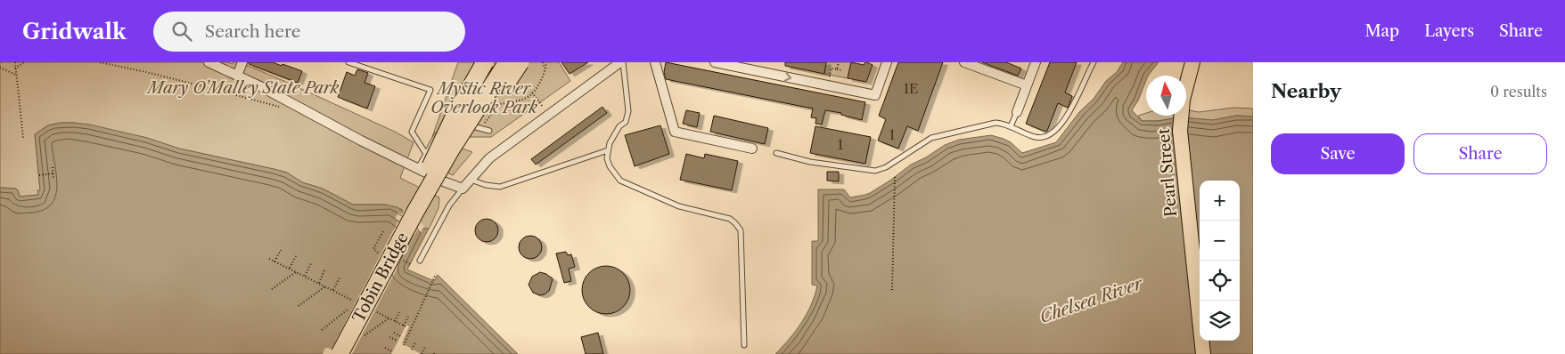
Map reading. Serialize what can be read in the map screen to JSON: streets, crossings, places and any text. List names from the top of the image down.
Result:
{
  "streets": {
    "highway": ["Tobin Bridge"],
    "main road": ["Pearl Street"]
  },
  "water": ["Chelsea River"],
  "parks": ["Mary O'Malley State Park", "Mystic River Overlook Park"],
  "house_numbers": ["1E", "1", "1"],
  "north": "top",
  "page": {
    "header": "Gridwalk",
    "search": "Search here",
    "nav": ["Map", "Layers", "Share"],
    "heading": ["Nearby", "0 results"],
    "buttons": ["Save", "Share"],
    "map_buttons": ["+", "−"]
  }
}
